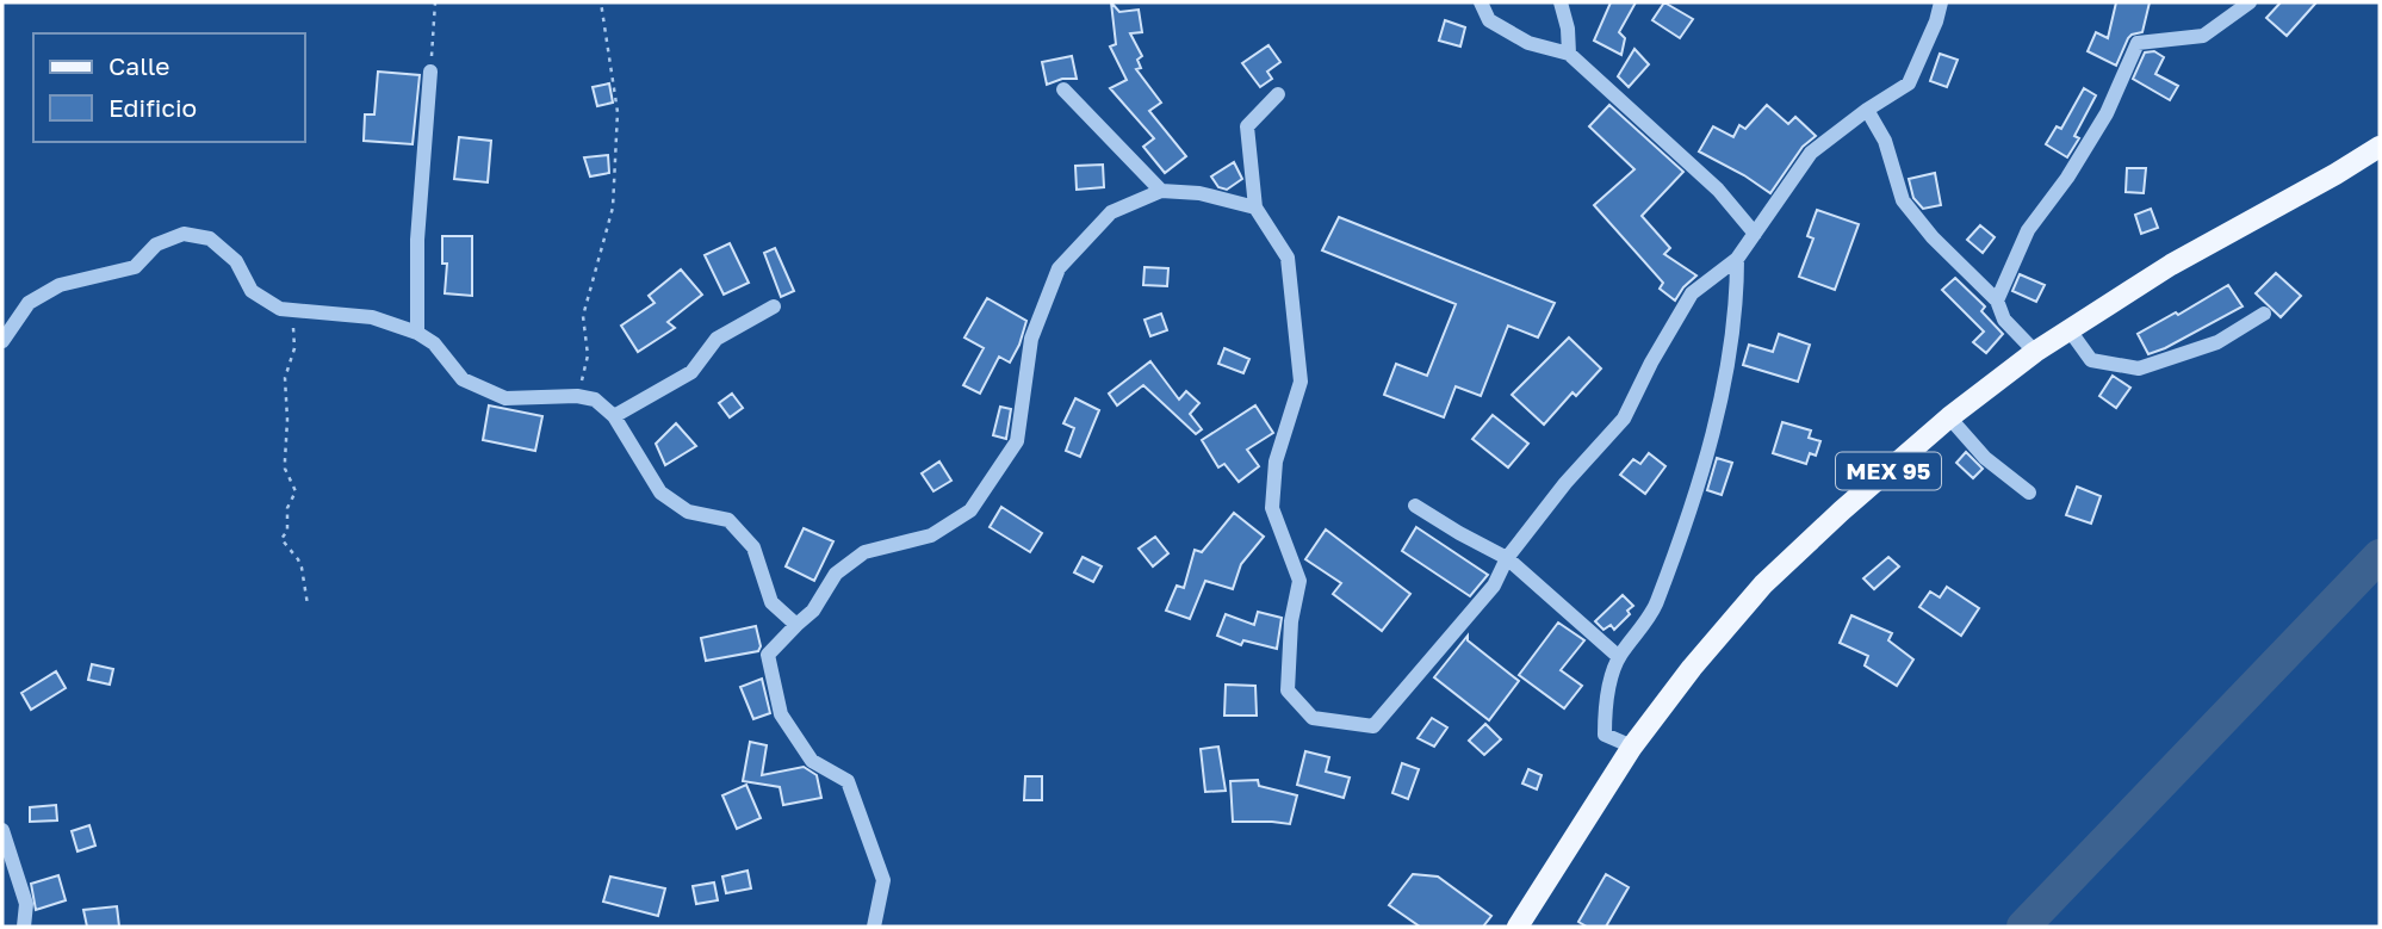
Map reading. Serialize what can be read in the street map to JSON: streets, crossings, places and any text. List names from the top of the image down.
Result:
{
  "streets": {
    "main road": ["MEX 95"]
  },
  "legend": ["Calle", "Edificio"]
}
